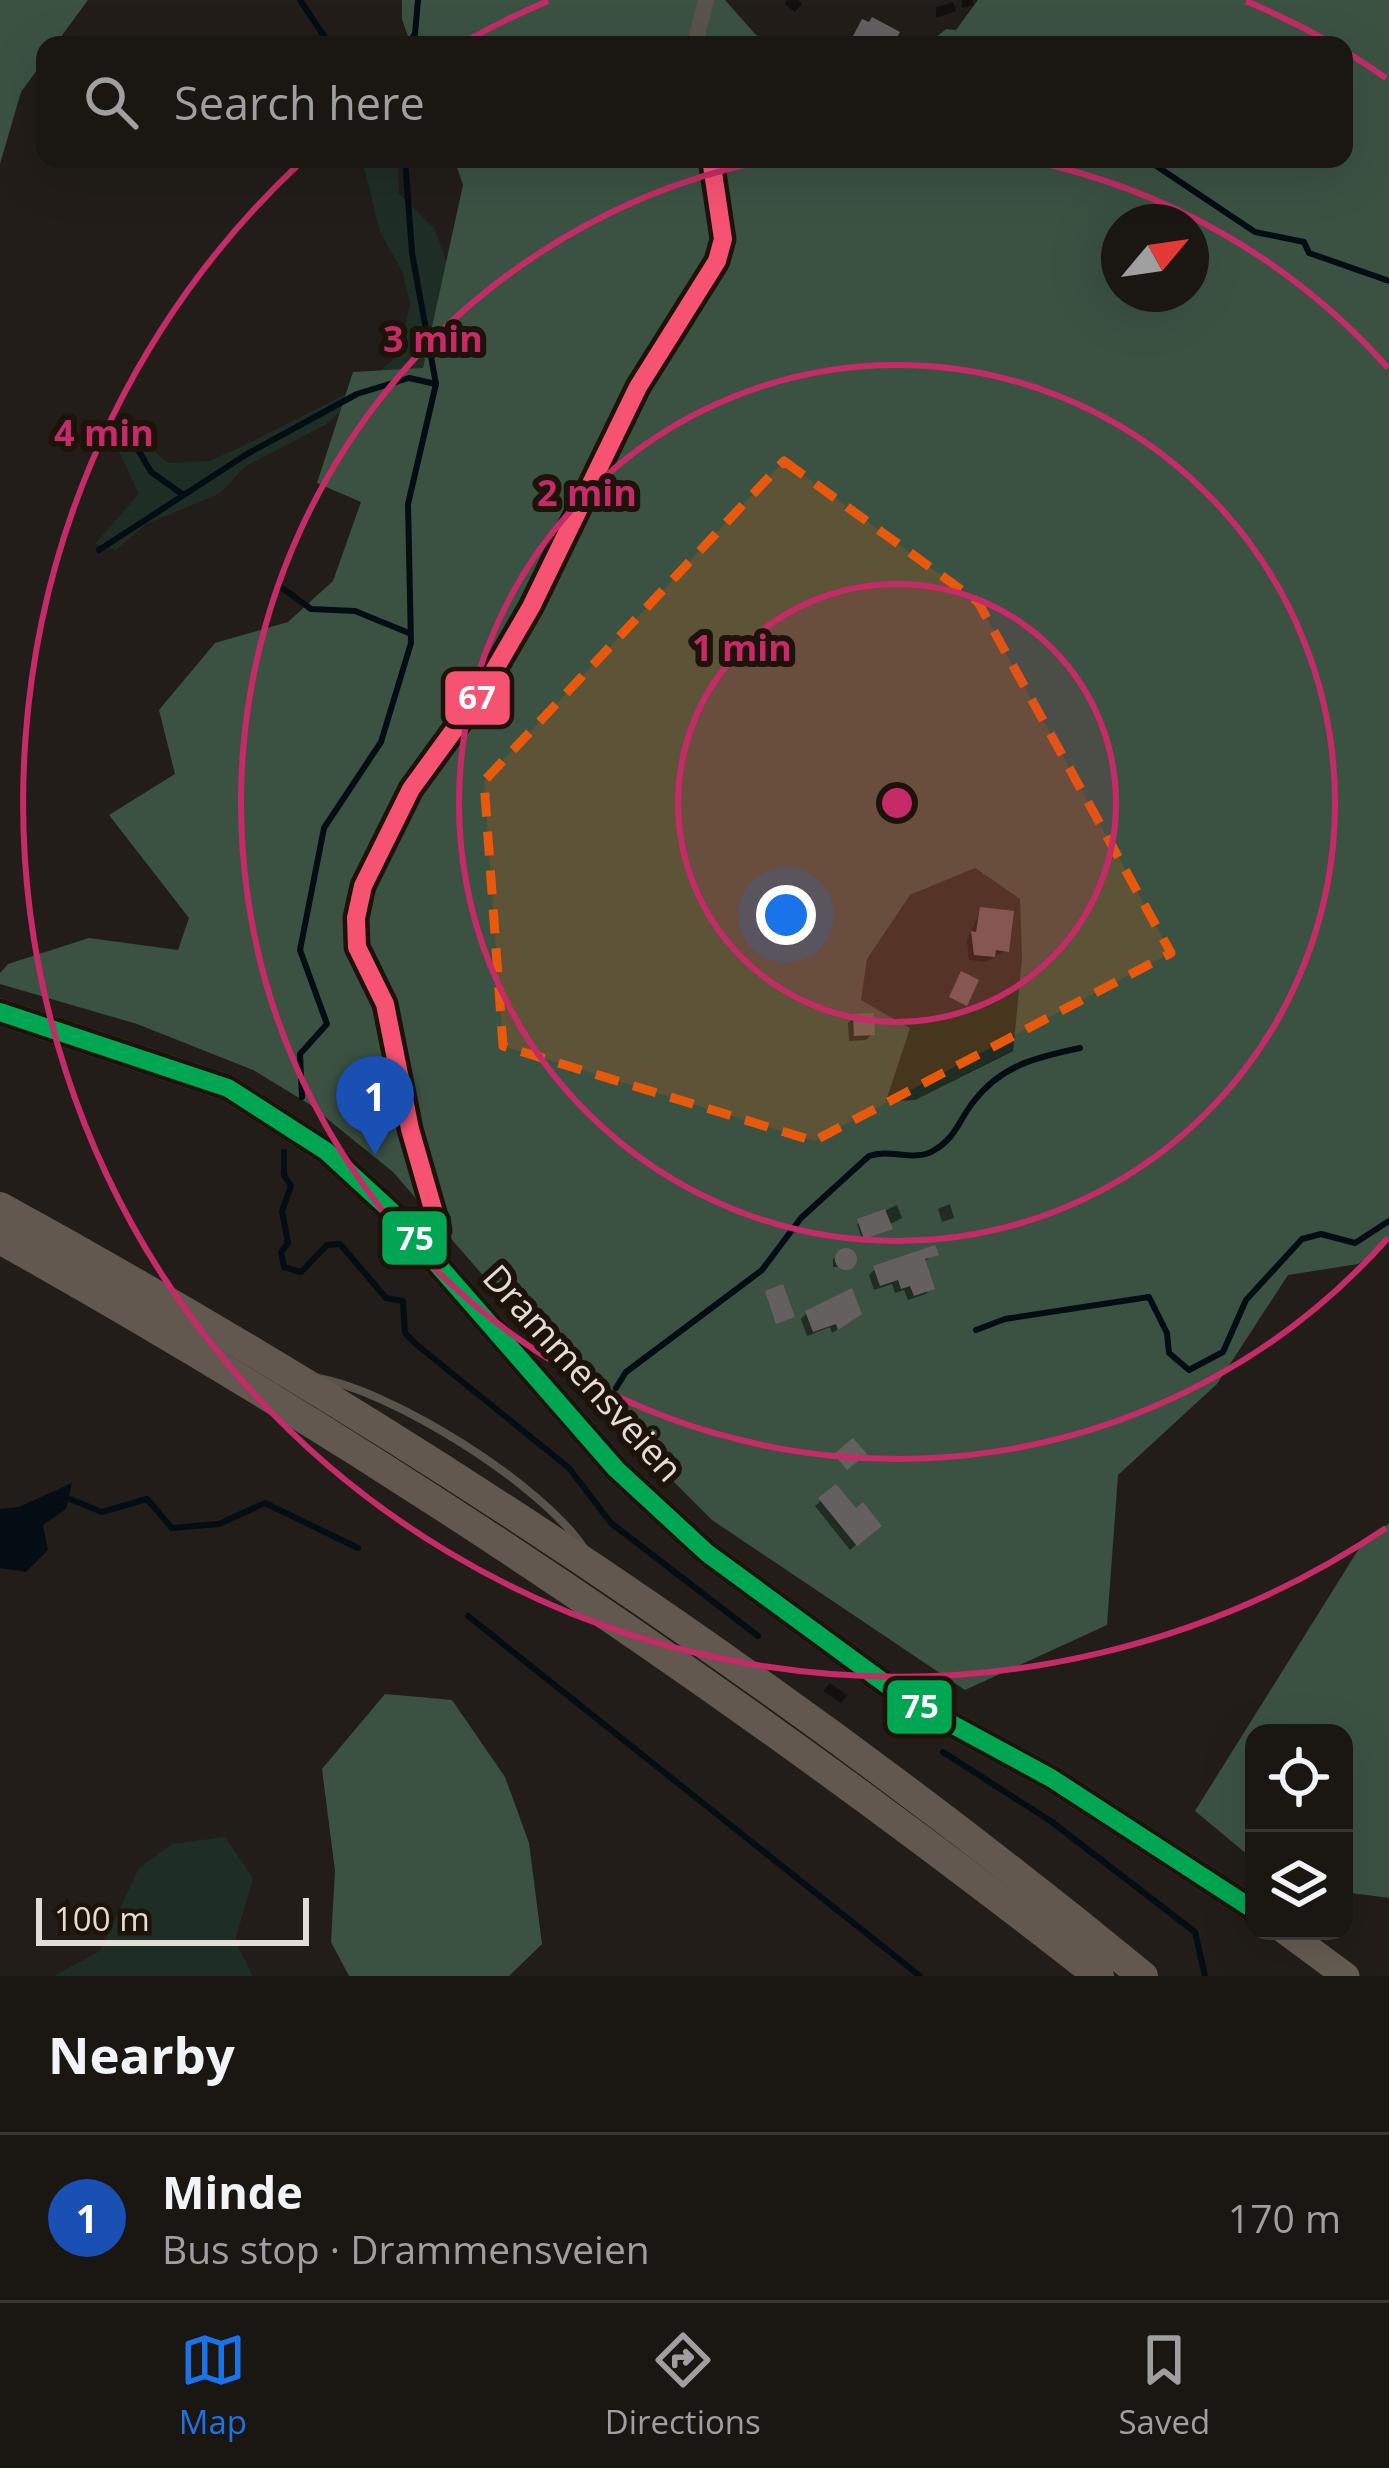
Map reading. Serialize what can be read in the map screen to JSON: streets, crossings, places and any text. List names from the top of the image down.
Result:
{
  "streets": {
    "main road": ["Drammensveien"]
  },
  "lines": ["transit line 67", "transit line 75"],
  "scale_bar": "100 m",
  "north": "top right",
  "page": {
    "search": "Search here",
    "pins": "1",
    "scale": "100 m",
    "heading": "Nearby",
    "list": [
      {
        "mark": "1",
        "name": "Minde",
        "note": "Bus stop · Drammensveien",
        "value": "170 m"
      }
    ],
    "nav": ["Map", "Directions", "Saved"]
  },
  "rings": [
    "3 min",
    "4 min",
    "2 min",
    "1 min"
  ]
}
